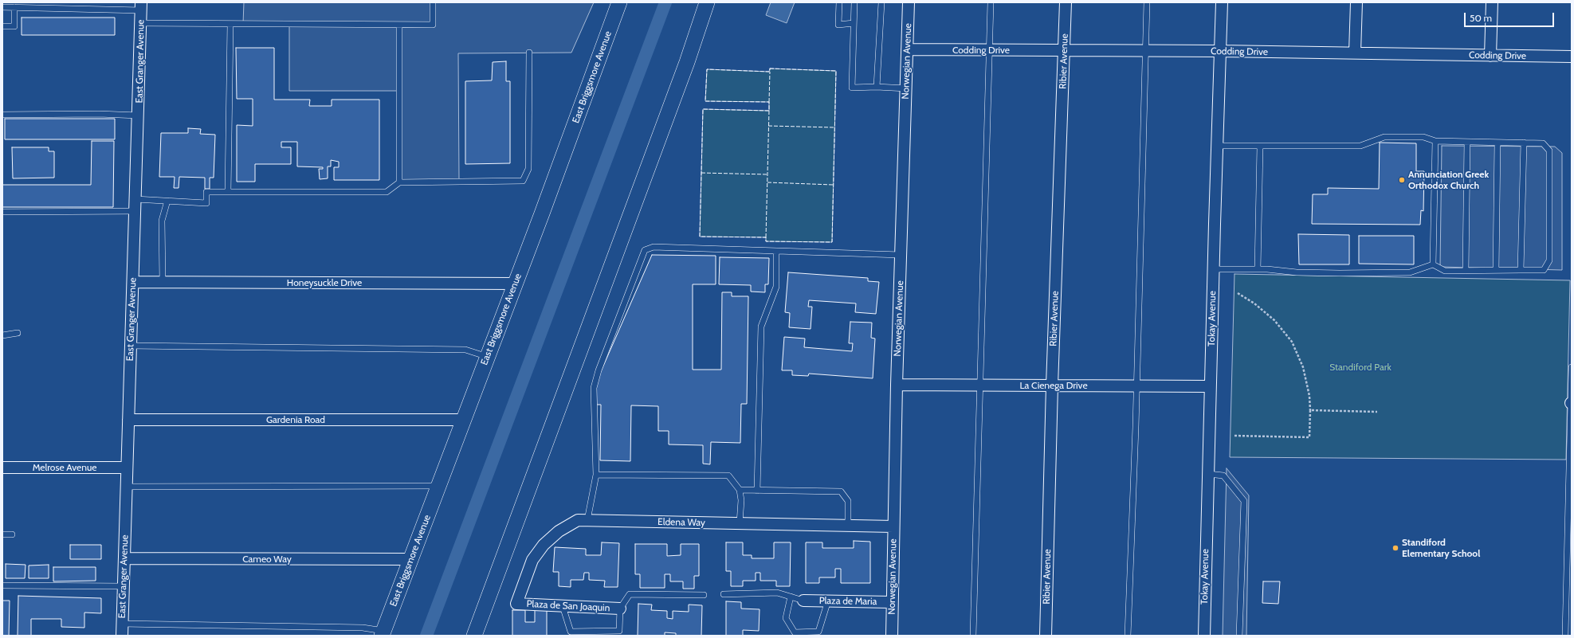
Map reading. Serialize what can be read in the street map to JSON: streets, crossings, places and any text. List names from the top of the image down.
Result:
{
  "streets": {
    "main road": ["East Briggsmore Avenue"],
    "street": [
      "Codding Drive",
      "East Granger Avenue",
      "Norwegian Avenue",
      "Ribier Avenue",
      "Honeysuckle Drive",
      "Tokay Avenue",
      "La Cienega Drive",
      "Gardenia Road",
      "Melrose Avenue",
      "Eldena Way",
      "Cameo Way",
      "Plaza de Maria",
      "Plaza de San Joaquin"
    ]
  },
  "crossings": [
    ["Codding Drive", "Norwegian Avenue"],
    ["Codding Drive", "Ribier Avenue"],
    ["Codding Drive", "Tokay Avenue"],
    ["East Granger Avenue", "Honeysuckle Drive"],
    ["East Granger Avenue", "Gardenia Road"],
    ["East Granger Avenue", "Melrose Avenue"],
    ["East Granger Avenue", "Cameo Way"],
    ["Norwegian Avenue", "La Cienega Drive"],
    ["Norwegian Avenue", "Eldena Way"],
    ["Norwegian Avenue", "Plaza de Maria"],
    ["Ribier Avenue", "La Cienega Drive"],
    ["East Briggsmore Avenue", "Honeysuckle Drive"],
    ["East Briggsmore Avenue", "Gardenia Road"],
    ["East Briggsmore Avenue", "Cameo Way"],
    ["Tokay Avenue", "La Cienega Drive"],
    ["Eldena Way", "Plaza de San Joaquin"]
  ],
  "parks": ["Standiford Park"],
  "places": ["Annunciation Greek Orthodox Church", "Standiford Elementary School"],
  "scale_bar": "50 m"
}
